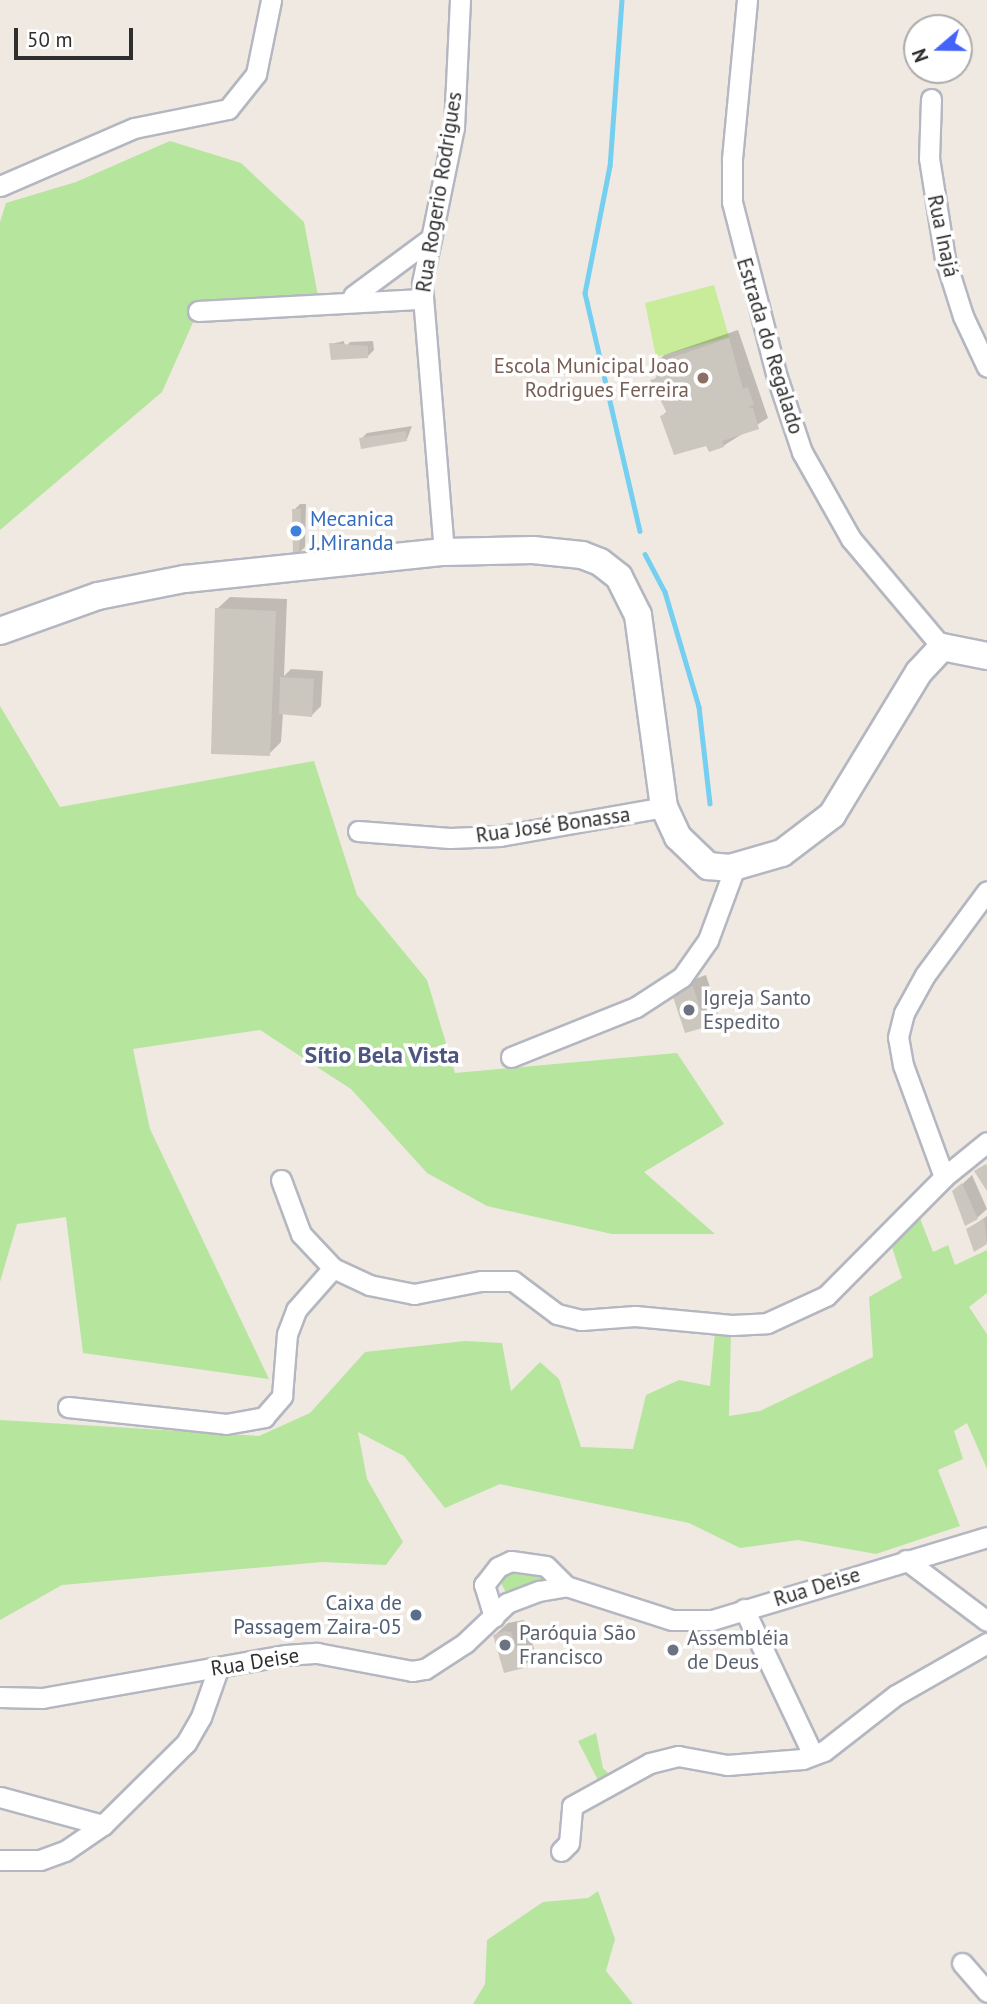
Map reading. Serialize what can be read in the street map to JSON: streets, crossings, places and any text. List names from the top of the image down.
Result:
{
  "streets": {
    "street": [
      "Rua Rogerio Rodrigues",
      "Rua Inajá",
      "Estrada do Regalado",
      "Rua José Bonassa",
      "Rua Deise"
    ]
  },
  "districts": ["Sítio Bela Vista"],
  "places": [
    "Escola Municipal Joao Rodrigues Ferreira",
    "Mecanica J.Miranda",
    "Igreja Santo Espedito",
    "Caixa de Passagem Zaira-05",
    "Paróquia São Francisco",
    "Assembléia de Deus"
  ],
  "scale_bar": "50 m",
  "north": "left"
}
